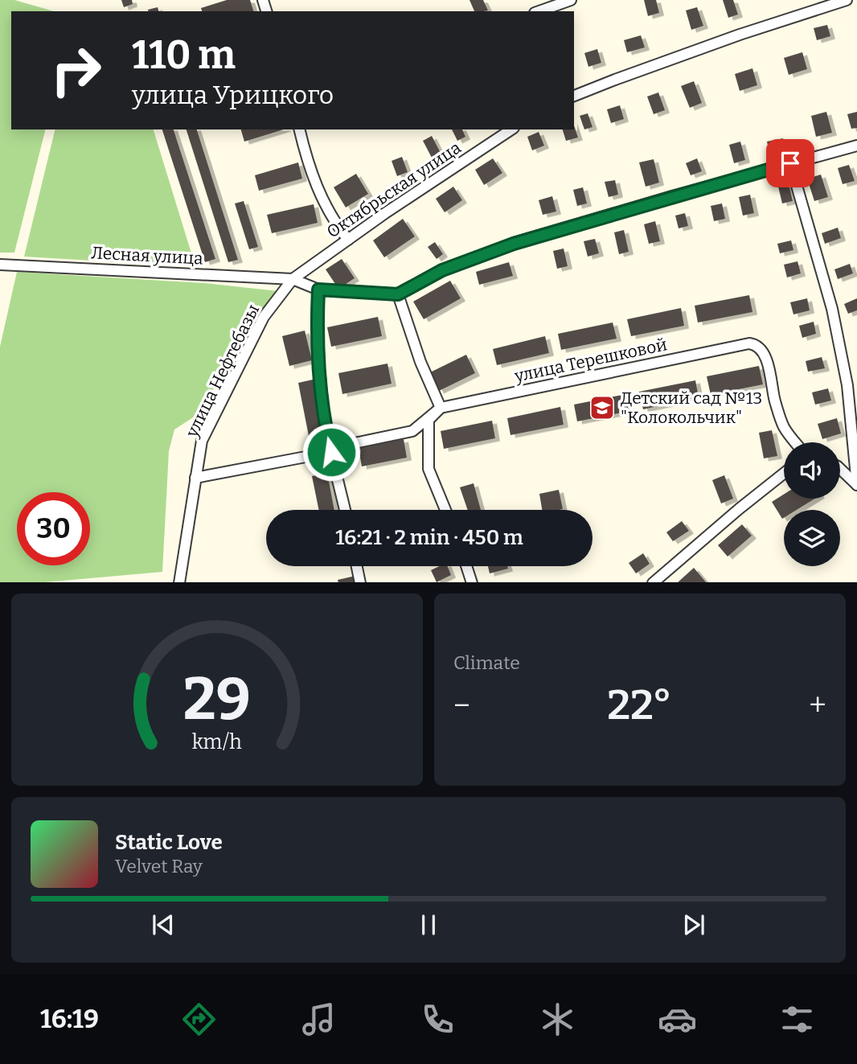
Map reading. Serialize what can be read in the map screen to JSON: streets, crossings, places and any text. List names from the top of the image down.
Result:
{
  "streets": {
    "street": [
      "Октябрьская улица",
      "Лесная улица",
      "улица Терешковой",
      "улица Нефтебазы"
    ]
  },
  "crossings": [
    ["Октябрьская улица", "Лесная улица"],
    ["Октябрьская улица", "улица Нефтебазы"],
    ["Лесная улица", "улица Нефтебазы"]
  ],
  "places": {
    "school or university": ["Детский сад №13 \"Колокольчик\""]
  },
  "page": {
    "turn": ["110 m", "улица Урицкого"],
    "limit": "30",
    "trip": "16:21 · 2 min · 450 m",
    "tile": "Climate",
    "heat": ["−", "22°", "+"],
    "song": ["Static Love", "Velvet Ray"],
    "tabs": "16:19",
    "gauge": ["29", "km/h"]
  }
}
